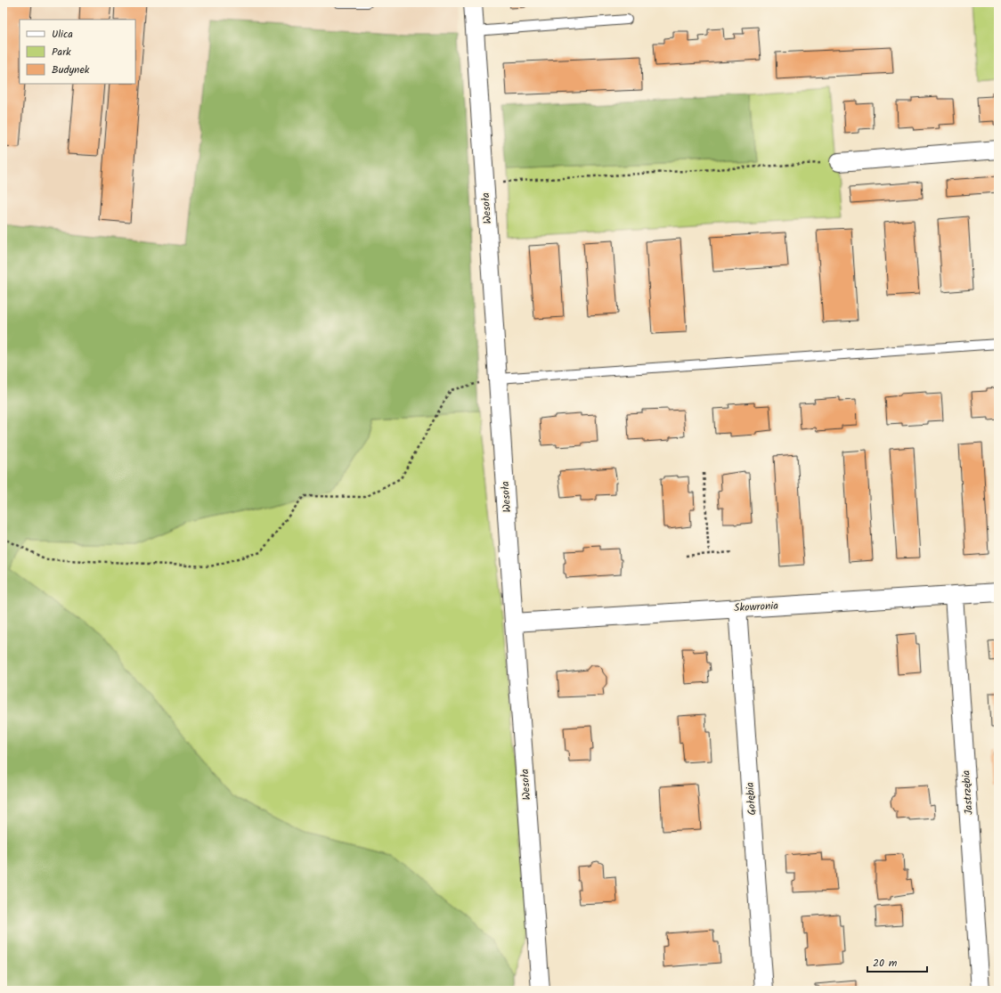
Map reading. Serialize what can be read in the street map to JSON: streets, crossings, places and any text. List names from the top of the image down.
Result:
{
  "streets": {
    "street": [
      "Wesoła",
      "Skowronia",
      "Jastrzębia",
      "Gołębia"
    ]
  },
  "crossings": [
    ["Wesoła", "Skowronia"],
    ["Skowronia", "Jastrzębia"],
    ["Skowronia", "Gołębia"]
  ],
  "legend": ["Ulica", "Park", "Budynek"],
  "scale_bar": "20 m"
}
